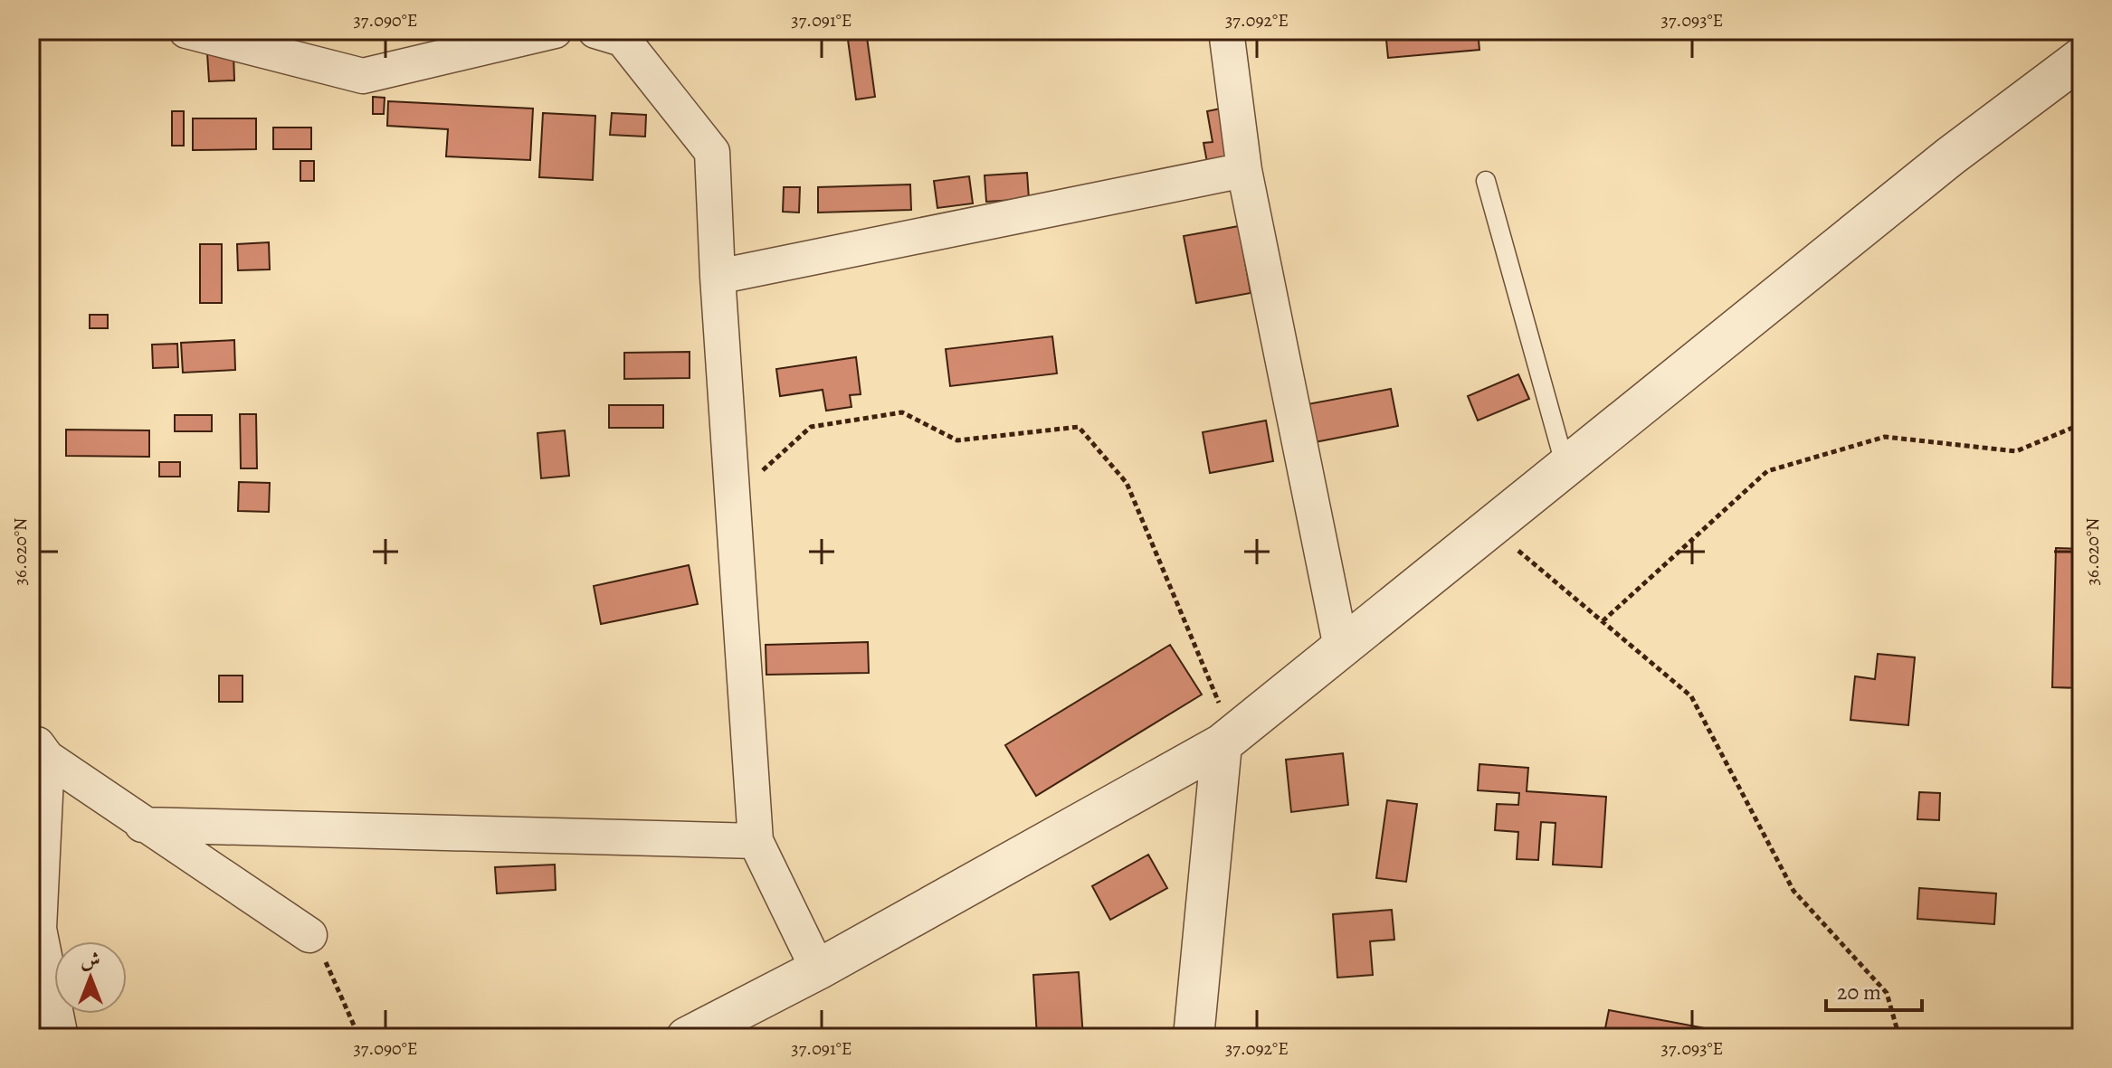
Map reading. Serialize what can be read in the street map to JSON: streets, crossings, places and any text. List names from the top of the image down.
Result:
{
  "scale_bar": "20 m",
  "north": "top",
  "coordinates": [
    "37.090°E",
    "37.091°E",
    "37.092°E",
    "37.093°E",
    "36.020°N"
  ]
}
